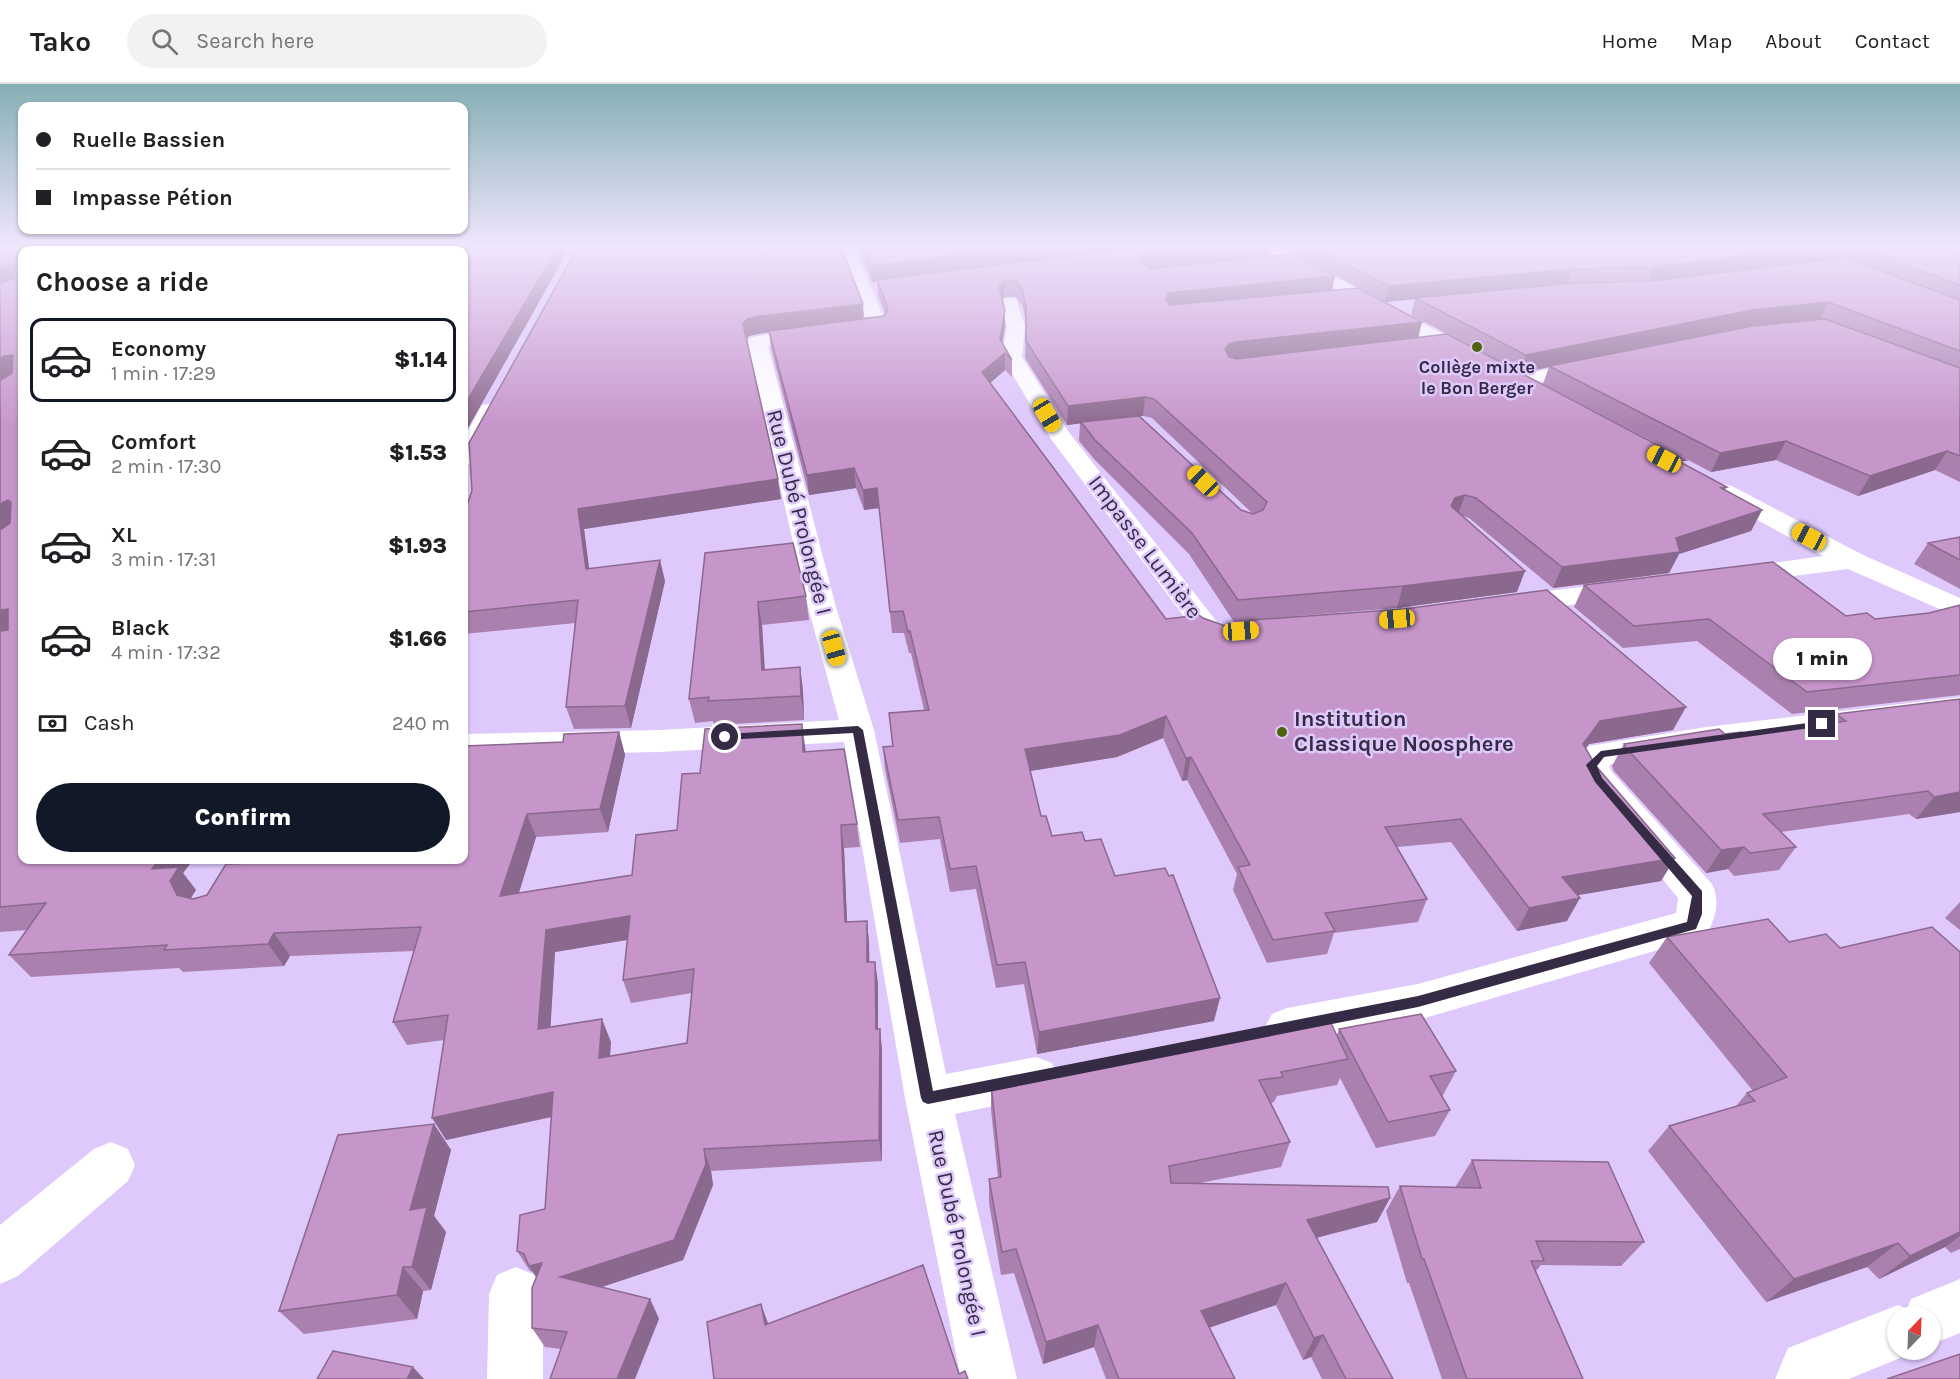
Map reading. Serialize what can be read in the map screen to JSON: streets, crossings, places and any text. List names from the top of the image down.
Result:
{
  "streets": {
    "street": ["Rue Dubé Prolongée I", "Impasse Lumière"]
  },
  "places": ["Collège mixte le Bon Berger", "Institution Classique Noosphere"],
  "north": "top right",
  "page": {
    "header": "Tako",
    "search": "Search here",
    "nav": [
      "Home",
      "Map",
      "About",
      "Contact"
    ],
    "banner": ["Ruelle Bassien", "Impasse Pétion"],
    "heading": "Choose a ride",
    "list": [
      {
        "name": "Economy",
        "note": "1 min · 17:29",
        "value": "$1.14"
      },
      {
        "name": "Comfort",
        "note": "2 min · 17:30",
        "value": "$1.53"
      },
      {
        "name": "XL",
        "note": "3 min · 17:31",
        "value": "$1.93"
      },
      {
        "name": "Black",
        "note": "4 min · 17:32",
        "value": "$1.66"
      }
    ],
    "bubble": "1 min",
    "pay": ["Cash", "240 m"],
    "buttons": "Confirm"
  }
}
